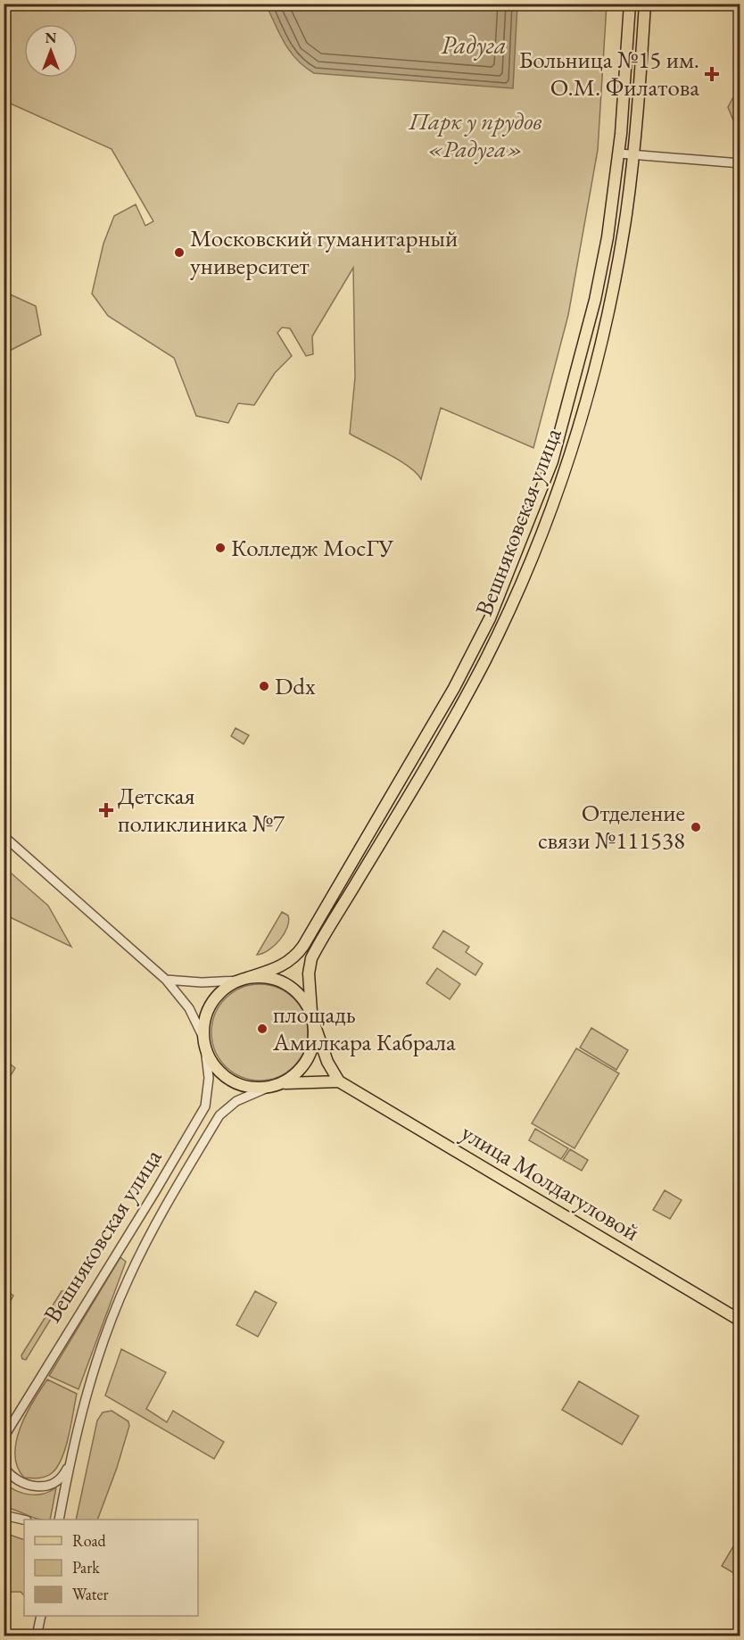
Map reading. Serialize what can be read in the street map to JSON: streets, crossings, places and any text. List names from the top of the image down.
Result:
{
  "streets": {
    "main road": ["Вешняковская улица", "улица Молдагуловой"]
  },
  "water": ["Радуга"],
  "parks": ["Парк у прудов «Радуга»"],
  "places": {
    "health": ["Больница №15 им. О.М. Филатова", "Детская поликлиника №7"],
    "other": [
      "Московский гуманитарный университет",
      "Колледж МосГУ",
      "Ddx",
      "Отделение связи №111538",
      "площадь Амилкара Кабрала"
    ]
  },
  "legend": ["Road", "Park", "Water"],
  "north": "top"
}
